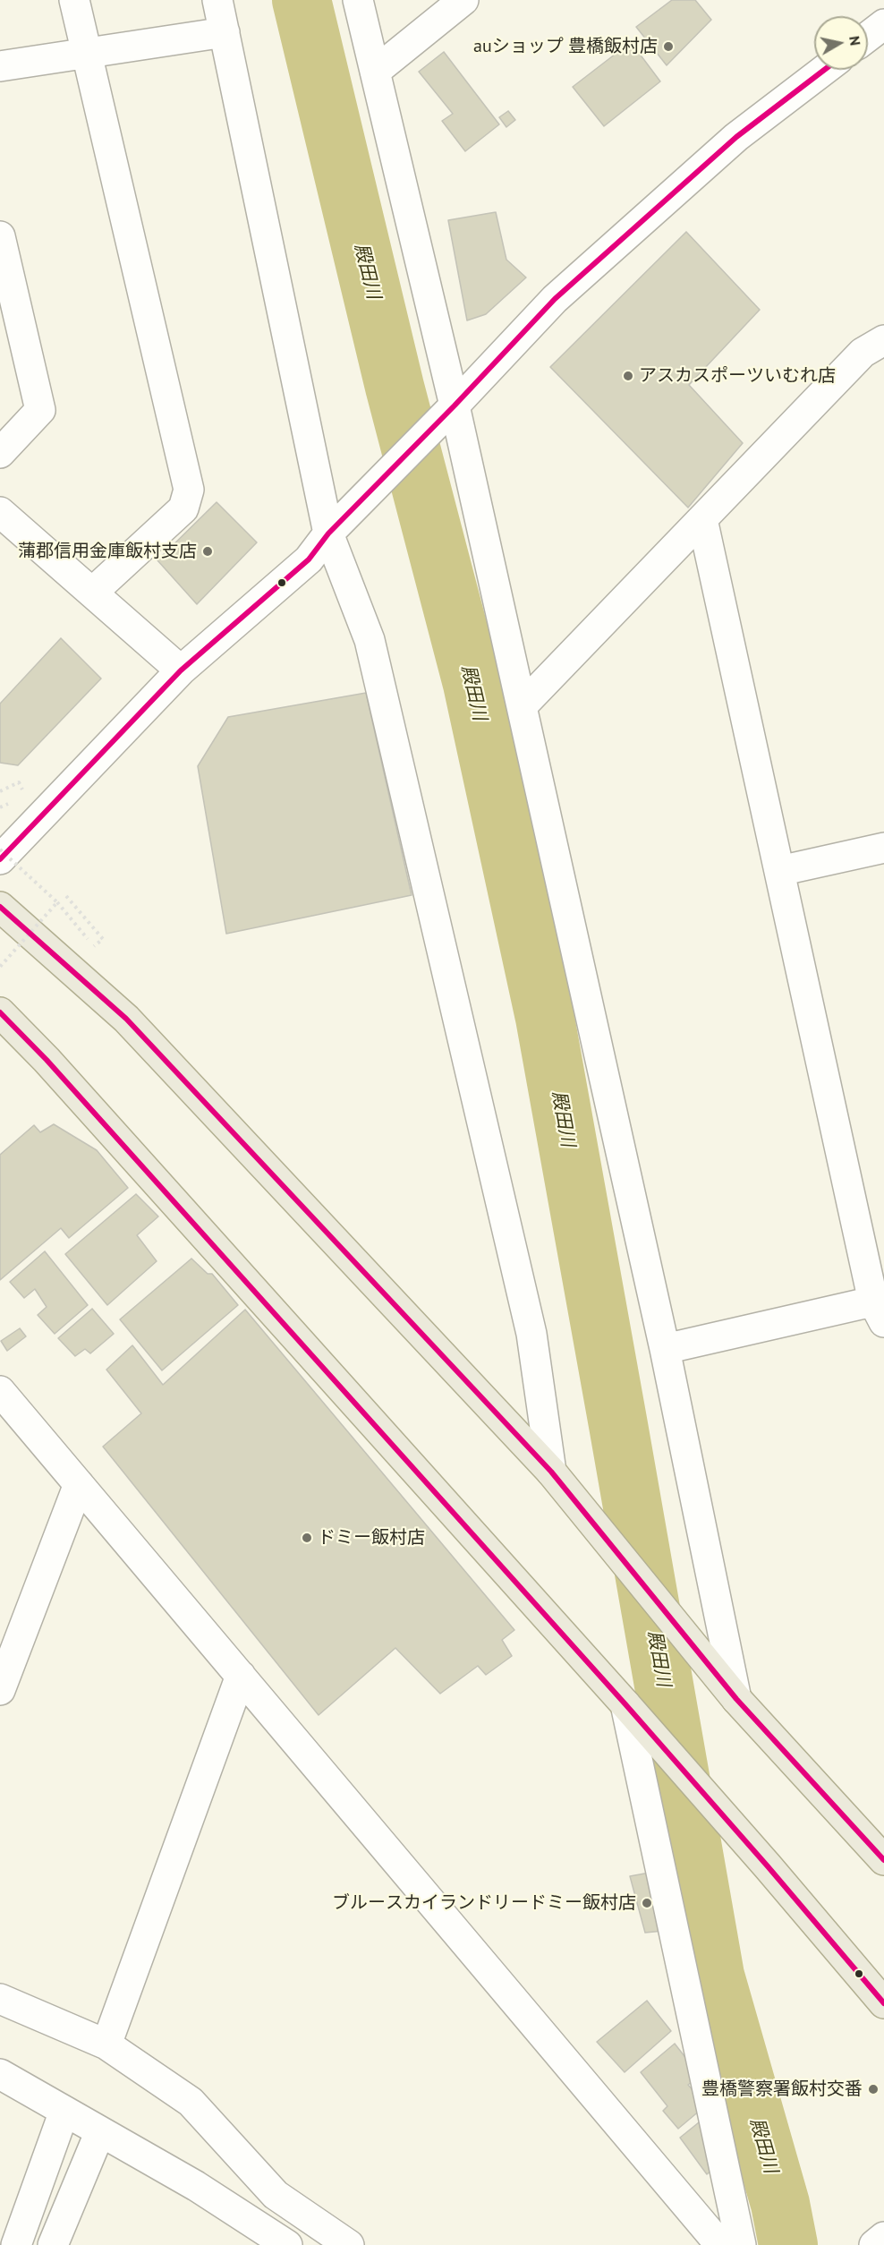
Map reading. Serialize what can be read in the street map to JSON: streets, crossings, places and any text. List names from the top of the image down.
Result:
{
  "water": ["殿田川"],
  "places": [
    "auショップ 豊橋飯村店",
    "アスカスポーツいむれ店",
    "蒲郡信用金庫飯村支店",
    "ドミー飯村店",
    "ブルースカイランドリードミー飯村店",
    "豊橋警察署飯村交番"
  ],
  "north": "right"
}
